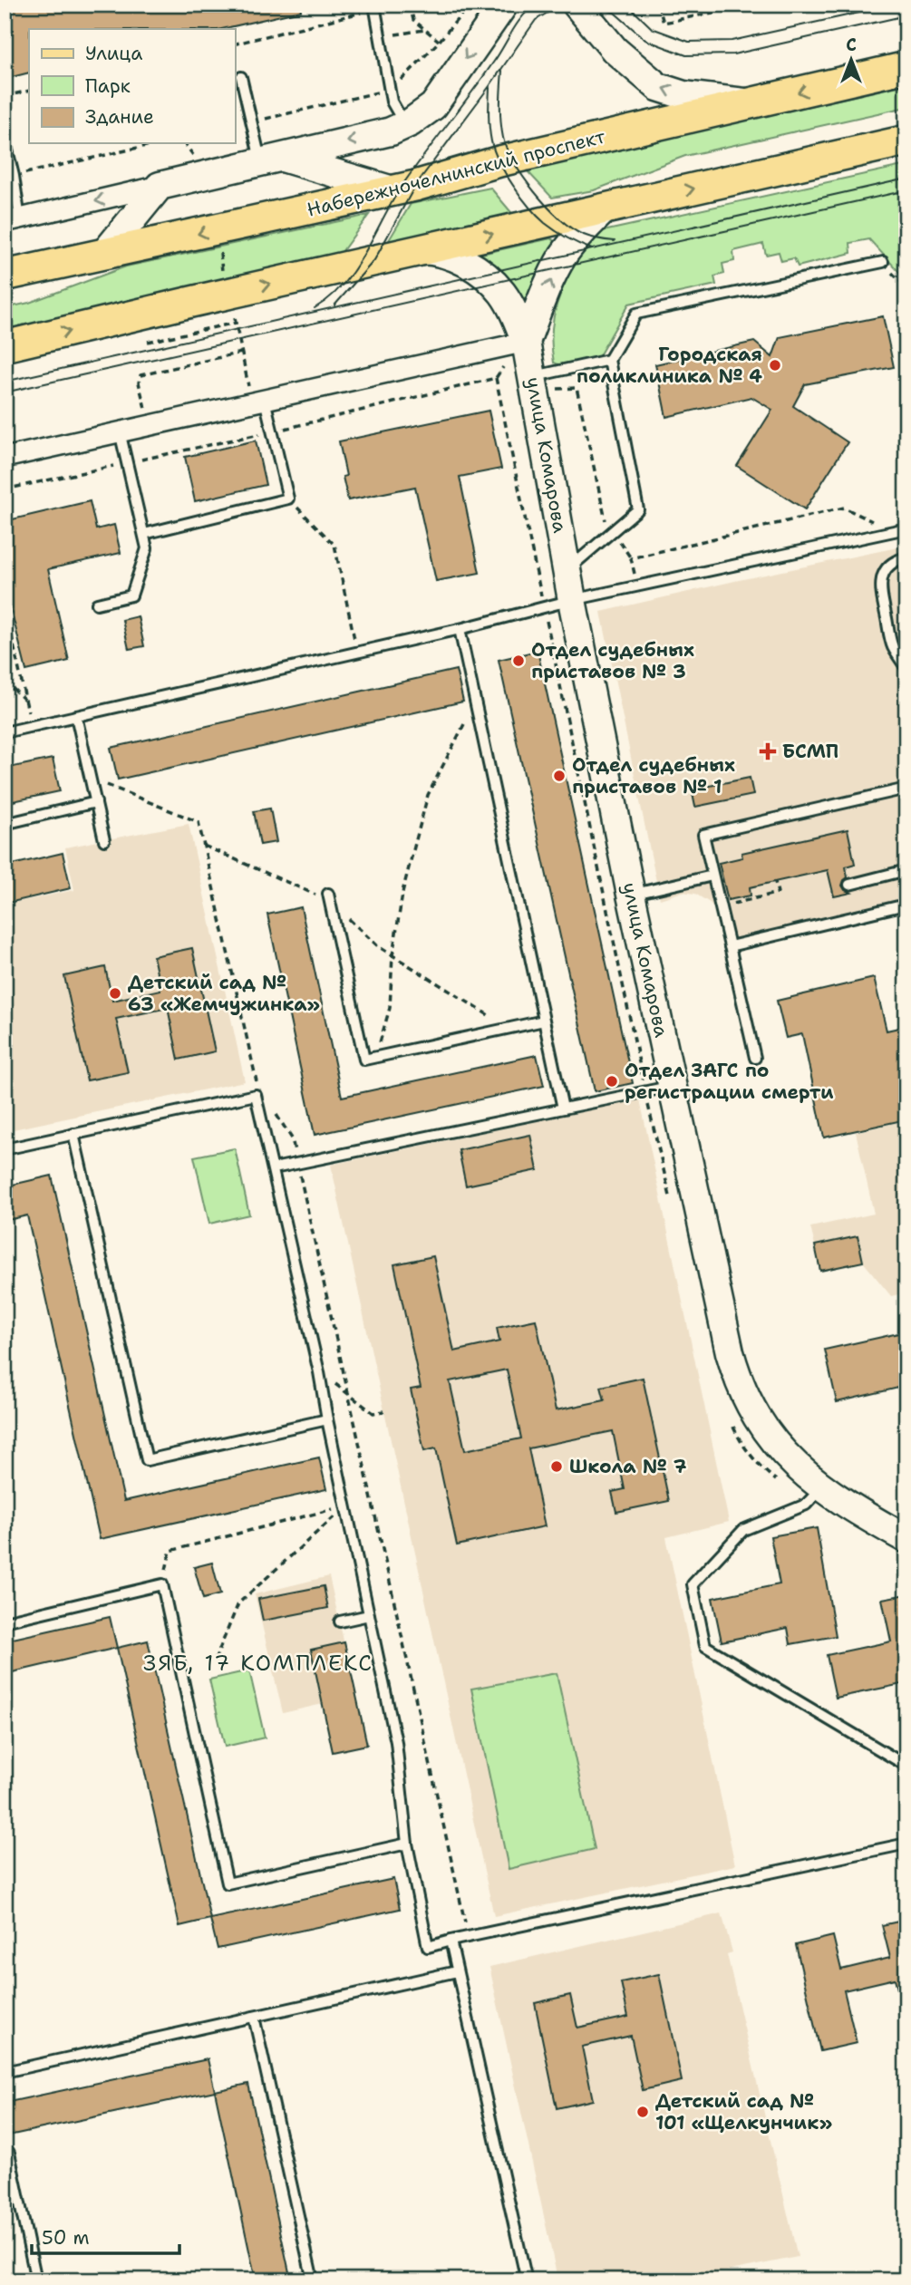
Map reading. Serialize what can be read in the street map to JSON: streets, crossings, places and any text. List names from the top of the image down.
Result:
{
  "streets": {
    "main road": ["Набережночелнинский проспект"],
    "street": ["улица Комарова"]
  },
  "districts": ["ЗЯБ, 17 КОМПЛЕКС"],
  "places": {
    "other": [
      "Городская поликлиника № 4",
      "Отдел судебных приставов № 3",
      "Отдел судебных приставов № 1",
      "Детский сад № 63 «Жемчужинка»",
      "Отдел ЗАГС по регистрации смерти",
      "Школа № 7",
      "Детский сад № 101 «Щелкунчик»"
    ],
    "health": ["БСМП"]
  },
  "legend": ["Улица", "Парк", "Здание"],
  "scale_bar": "50 m",
  "north": "top"
}
